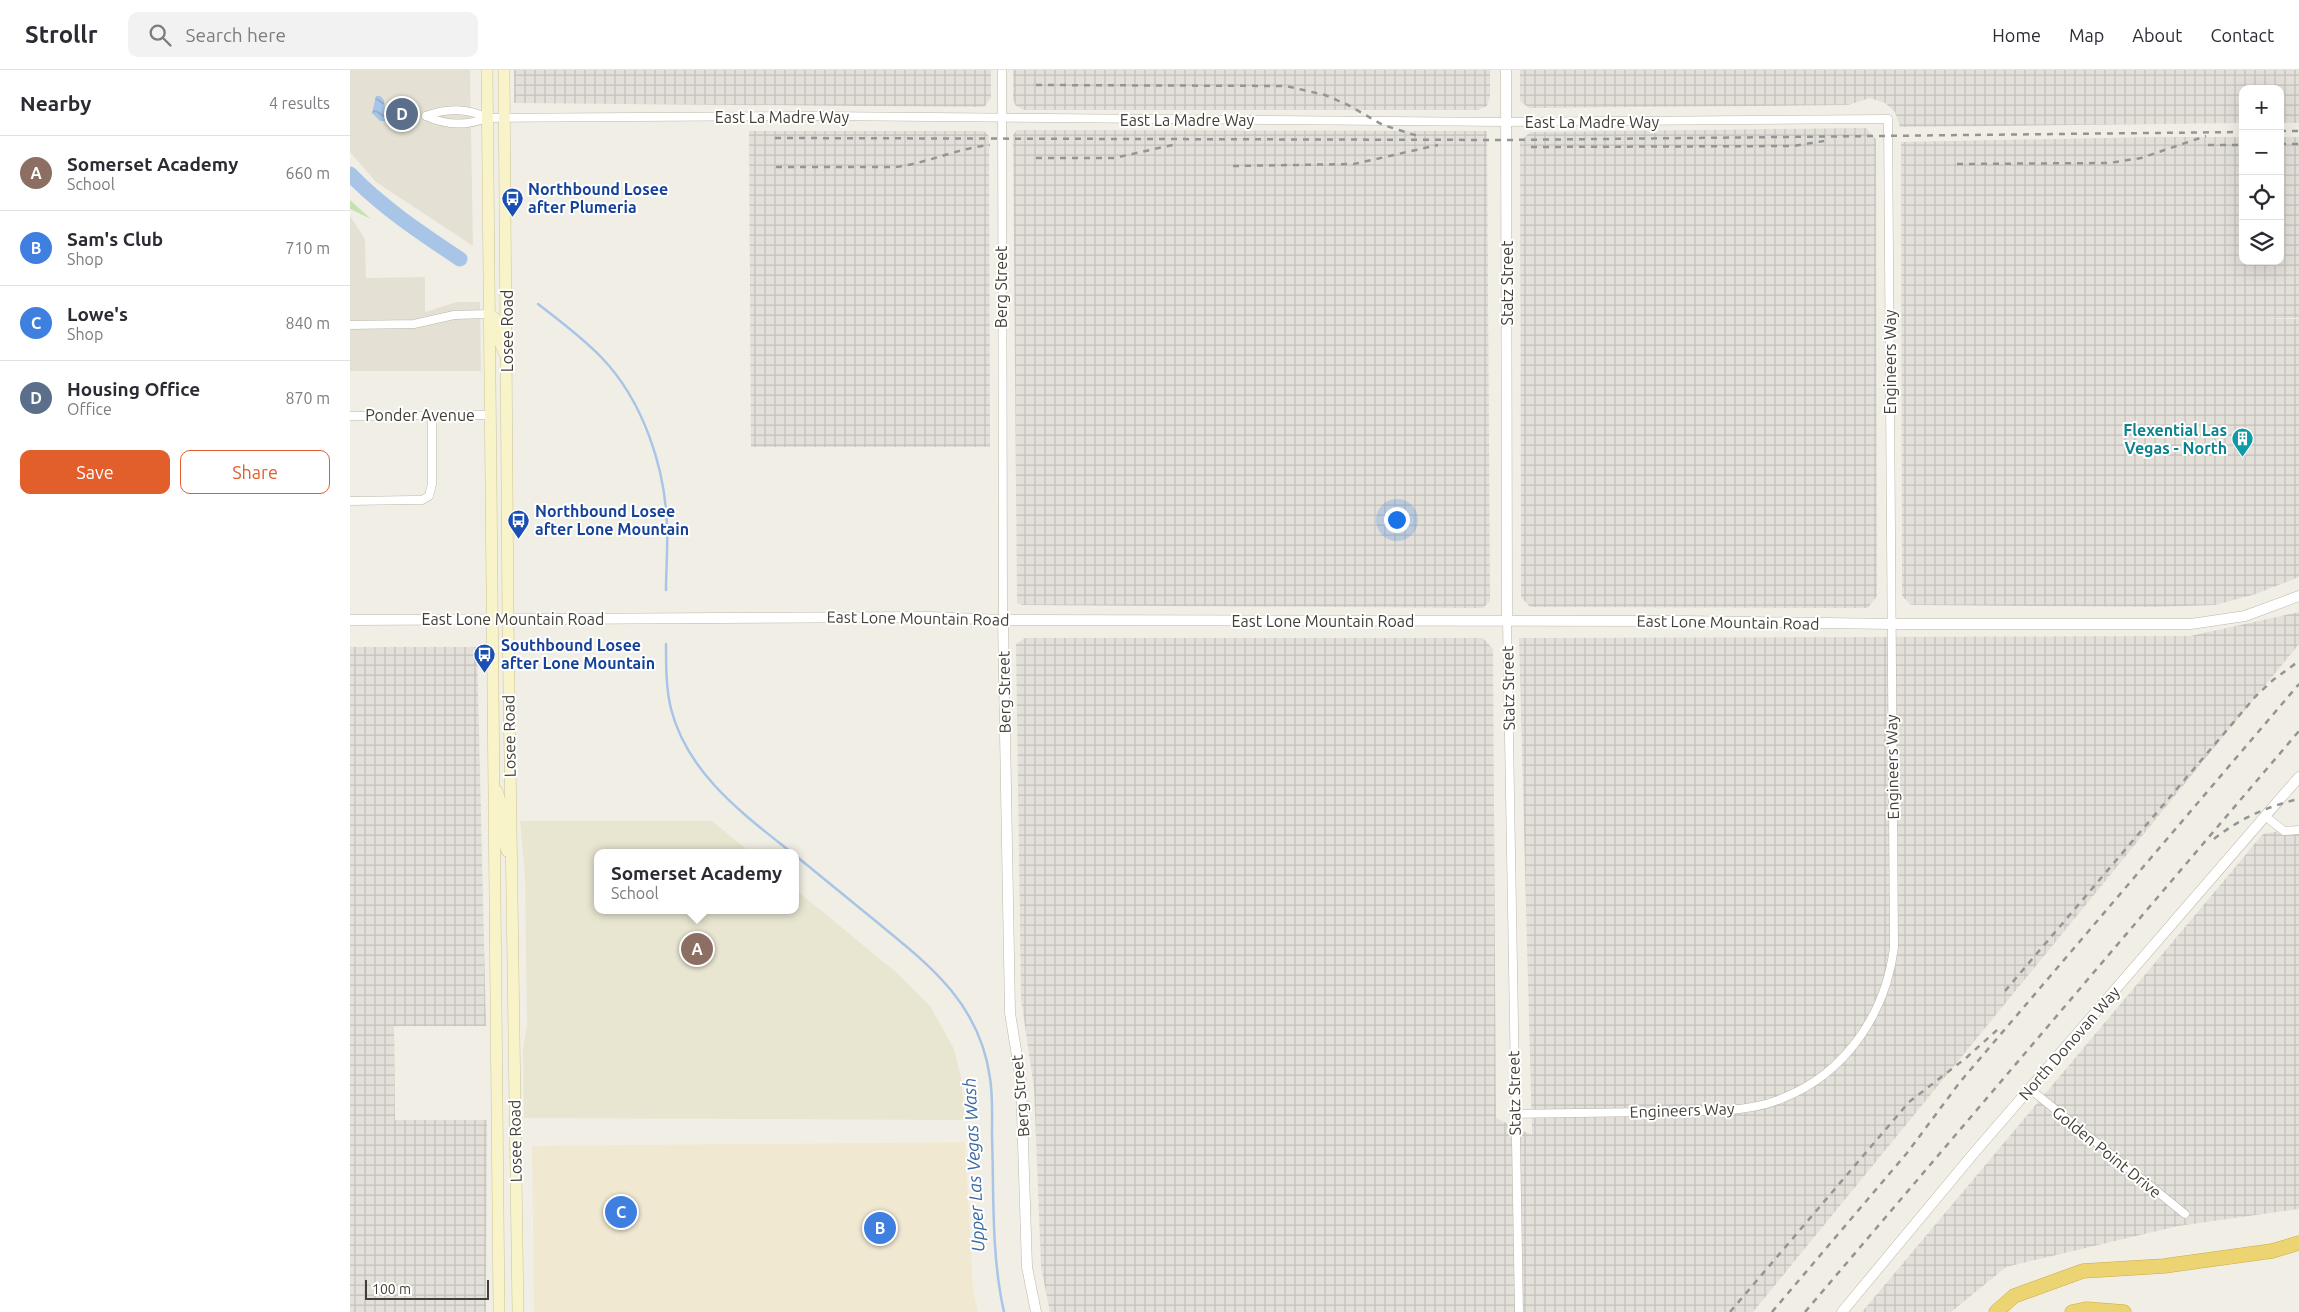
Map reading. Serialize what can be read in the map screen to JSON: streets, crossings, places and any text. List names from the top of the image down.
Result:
{
  "streets": {
    "main road": ["Losee Road"],
    "street": [
      "East La Madre Way",
      "Statz Street",
      "Berg Street",
      "Engineers Way",
      "Ponder Avenue",
      "East Lone Mountain Road",
      "North Donovan Way",
      "Golden Point Drive"
    ]
  },
  "crossings": [
    ["East La Madre Way", "Statz Street"],
    ["East La Madre Way", "Berg Street"],
    ["East La Madre Way", "Losee Road"],
    ["East La Madre Way", "Engineers Way"],
    ["Statz Street", "Engineers Way"],
    ["Statz Street", "East Lone Mountain Road"],
    ["Berg Street", "East Lone Mountain Road"],
    ["Losee Road", "Ponder Avenue"],
    ["Losee Road", "East Lone Mountain Road"],
    ["Engineers Way", "East Lone Mountain Road"],
    ["North Donovan Way", "Golden Point Drive"]
  ],
  "water": ["Upper Las Vegas Wash"],
  "places": {
    "bus stop": ["Northbound Losee after Plumeria", "Northbound Losee after Lone Mountain", "Southbound Losee after Lone Mountain"],
    "building": ["Flexential Las Vegas - North"]
  },
  "scale_bar": "100 m",
  "page": {
    "header": "Strollr",
    "search": "Search here",
    "nav": [
      "Home",
      "Map",
      "About",
      "Contact"
    ],
    "heading": ["Nearby", "4 results"],
    "map_buttons": ["+", "−"],
    "pins": [
      "D",
      "A",
      "C",
      "B"
    ],
    "list": [
      {
        "mark": "A",
        "name": "Somerset Academy",
        "note": "School",
        "value": "660 m"
      },
      {
        "mark": "B",
        "name": "Sam's Club",
        "note": "Shop",
        "value": "710 m"
      },
      {
        "mark": "C",
        "name": "Lowe's",
        "note": "Shop",
        "value": "840 m"
      },
      {
        "mark": "D",
        "name": "Housing Office",
        "note": "Office",
        "value": "870 m"
      }
    ],
    "buttons": ["Save", "Share"],
    "popup": ["Somerset Academy", "School"],
    "scale": "100 m"
  }
}
